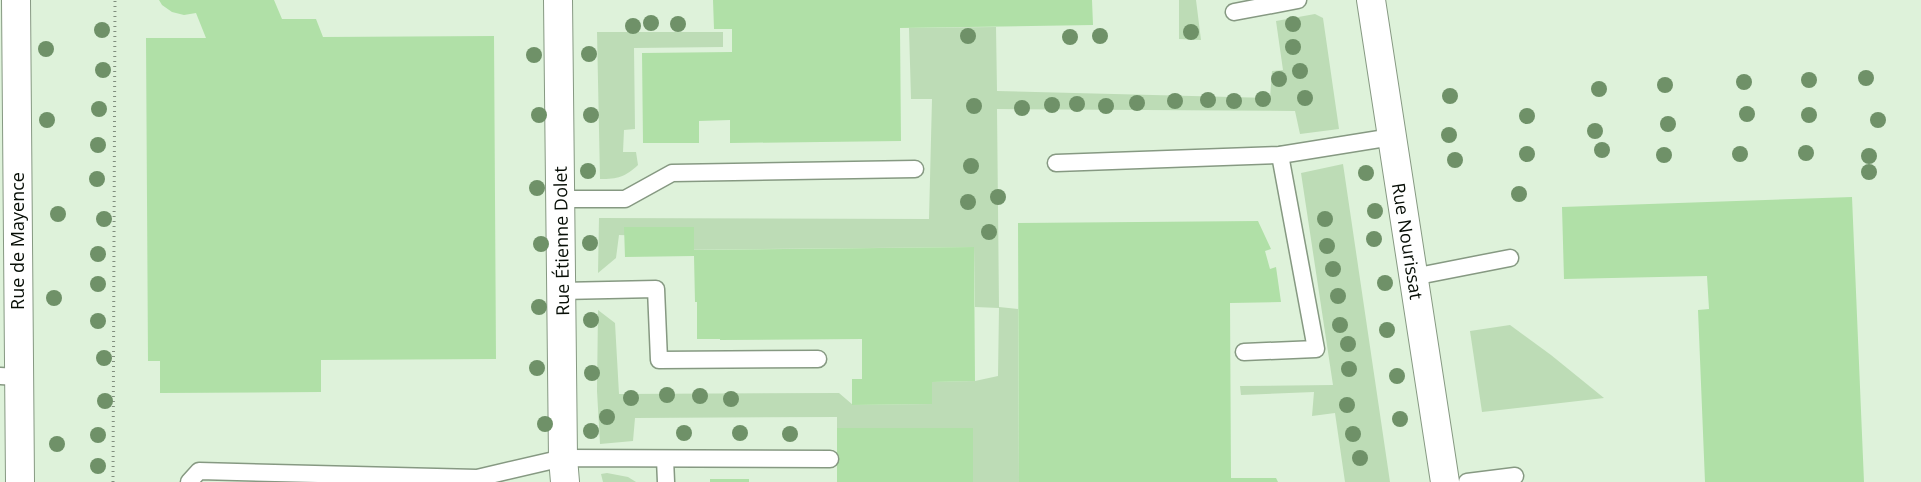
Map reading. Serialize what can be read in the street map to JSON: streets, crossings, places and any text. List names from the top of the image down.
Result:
{
  "streets": {
    "street": ["Rue de Mayence", "Rue Étienne Dolet", "Rue Nourissat"]
  }
}
